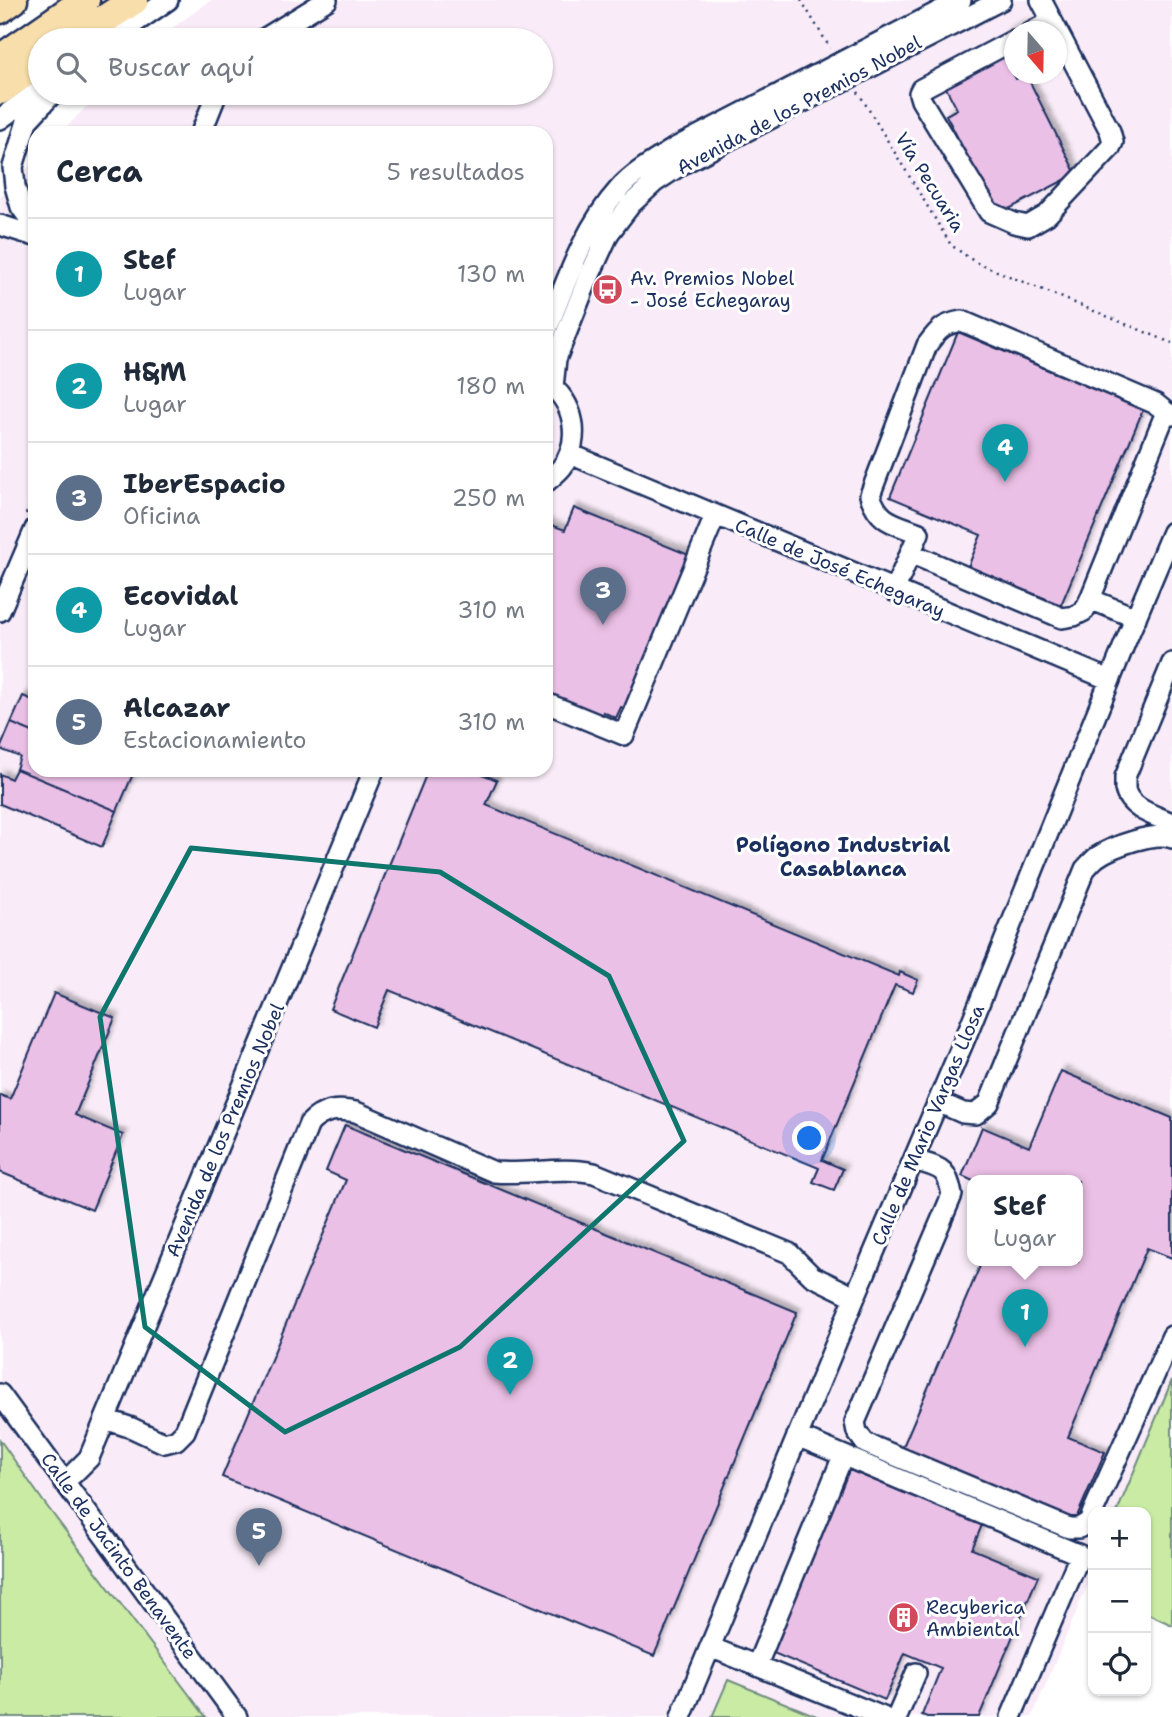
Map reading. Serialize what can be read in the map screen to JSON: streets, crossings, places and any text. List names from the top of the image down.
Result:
{
  "streets": {
    "street": [
      "Avenida de los Premios Nobel",
      "Calle de José Echegaray",
      "Calle de Mario Vargas Llosa",
      "Calle de Jacinto Benavente"
    ],
    "path": ["Vía Pecuaria"]
  },
  "crossings": [
    ["Avenida de los Premios Nobel", "Vía Pecuaria"],
    ["Avenida de los Premios Nobel", "Calle de Jacinto Benavente"],
    ["Calle de José Echegaray", "Calle de Mario Vargas Llosa"]
  ],
  "districts": ["Polígono Industrial Casablanca"],
  "places": {
    "bus stop": ["Av. Premios Nobel - José Echegaray"],
    "building": ["Recyberica Ambiental"]
  },
  "north": "bottom",
  "page": {
    "search": "Buscar aquí",
    "heading": ["Cerca", "5 resultados"],
    "list": [
      {
        "mark": "1",
        "name": "Stef",
        "note": "Lugar",
        "value": "130 m"
      },
      {
        "mark": "2",
        "name": "H&M",
        "note": "Lugar",
        "value": "180 m"
      },
      {
        "mark": "3",
        "name": "IberEspacio",
        "note": "Oficina",
        "value": "250 m"
      },
      {
        "mark": "4",
        "name": "Ecovidal",
        "note": "Lugar",
        "value": "310 m"
      },
      {
        "mark": "5",
        "name": "Alcazar",
        "note": "Estacionamiento",
        "value": "310 m"
      }
    ],
    "pins": [
      "4",
      "3",
      "1",
      "2",
      "5"
    ],
    "popup": ["Stef", "Lugar"],
    "map_buttons": ["+", "−"]
  }
}
